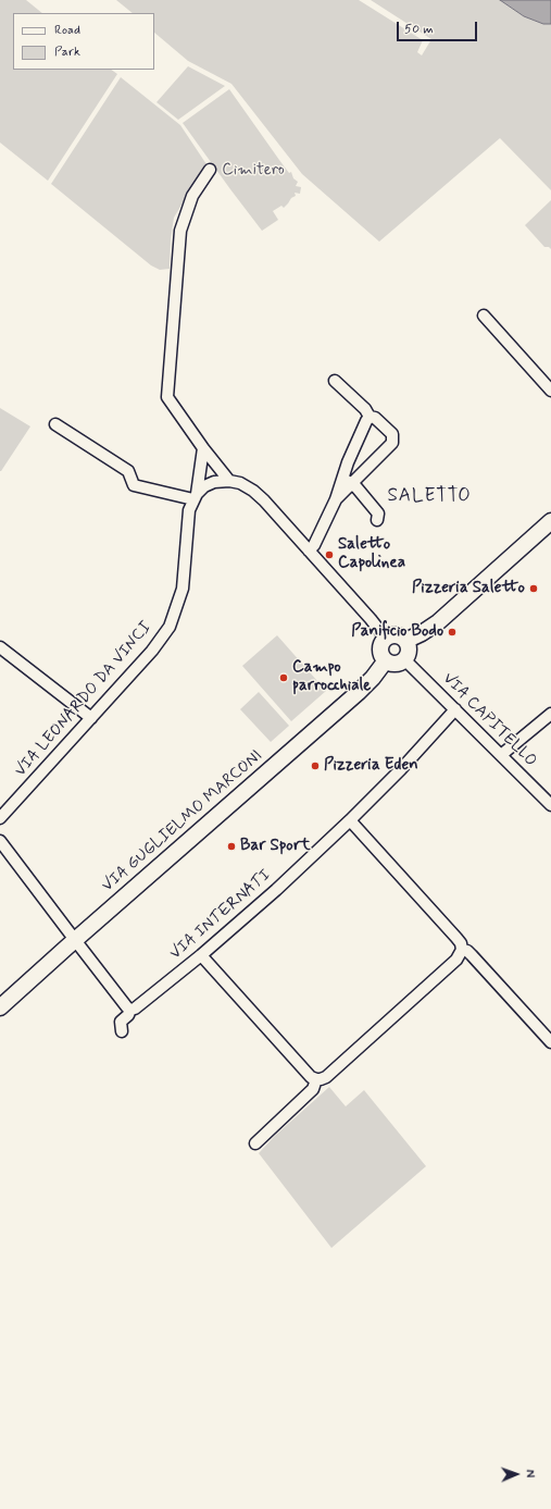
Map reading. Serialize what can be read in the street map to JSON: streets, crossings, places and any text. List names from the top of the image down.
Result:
{
  "streets": {
    "main road": ["VIA GUGLIELMO MARCONI"],
    "street": ["VIA LEONARDO DA VINCI", "VIA CAPITELLO", "VIA INTERNATI"]
  },
  "crossings": [
    ["VIA CAPITELLO", "VIA GUGLIELMO MARCONI"],
    ["VIA CAPITELLO", "VIA INTERNATI"]
  ],
  "districts": ["SALETTO"],
  "parks": ["Cimitero"],
  "places": [
    "Saletto Capolinea",
    "Pizzeria Saletto",
    "Panificio Bodo",
    "Campo parrocchiale",
    "Pizzeria Eden",
    "Bar Sport"
  ],
  "legend": ["Road", "Park"],
  "scale_bar": "50 m",
  "north": "right"
}
